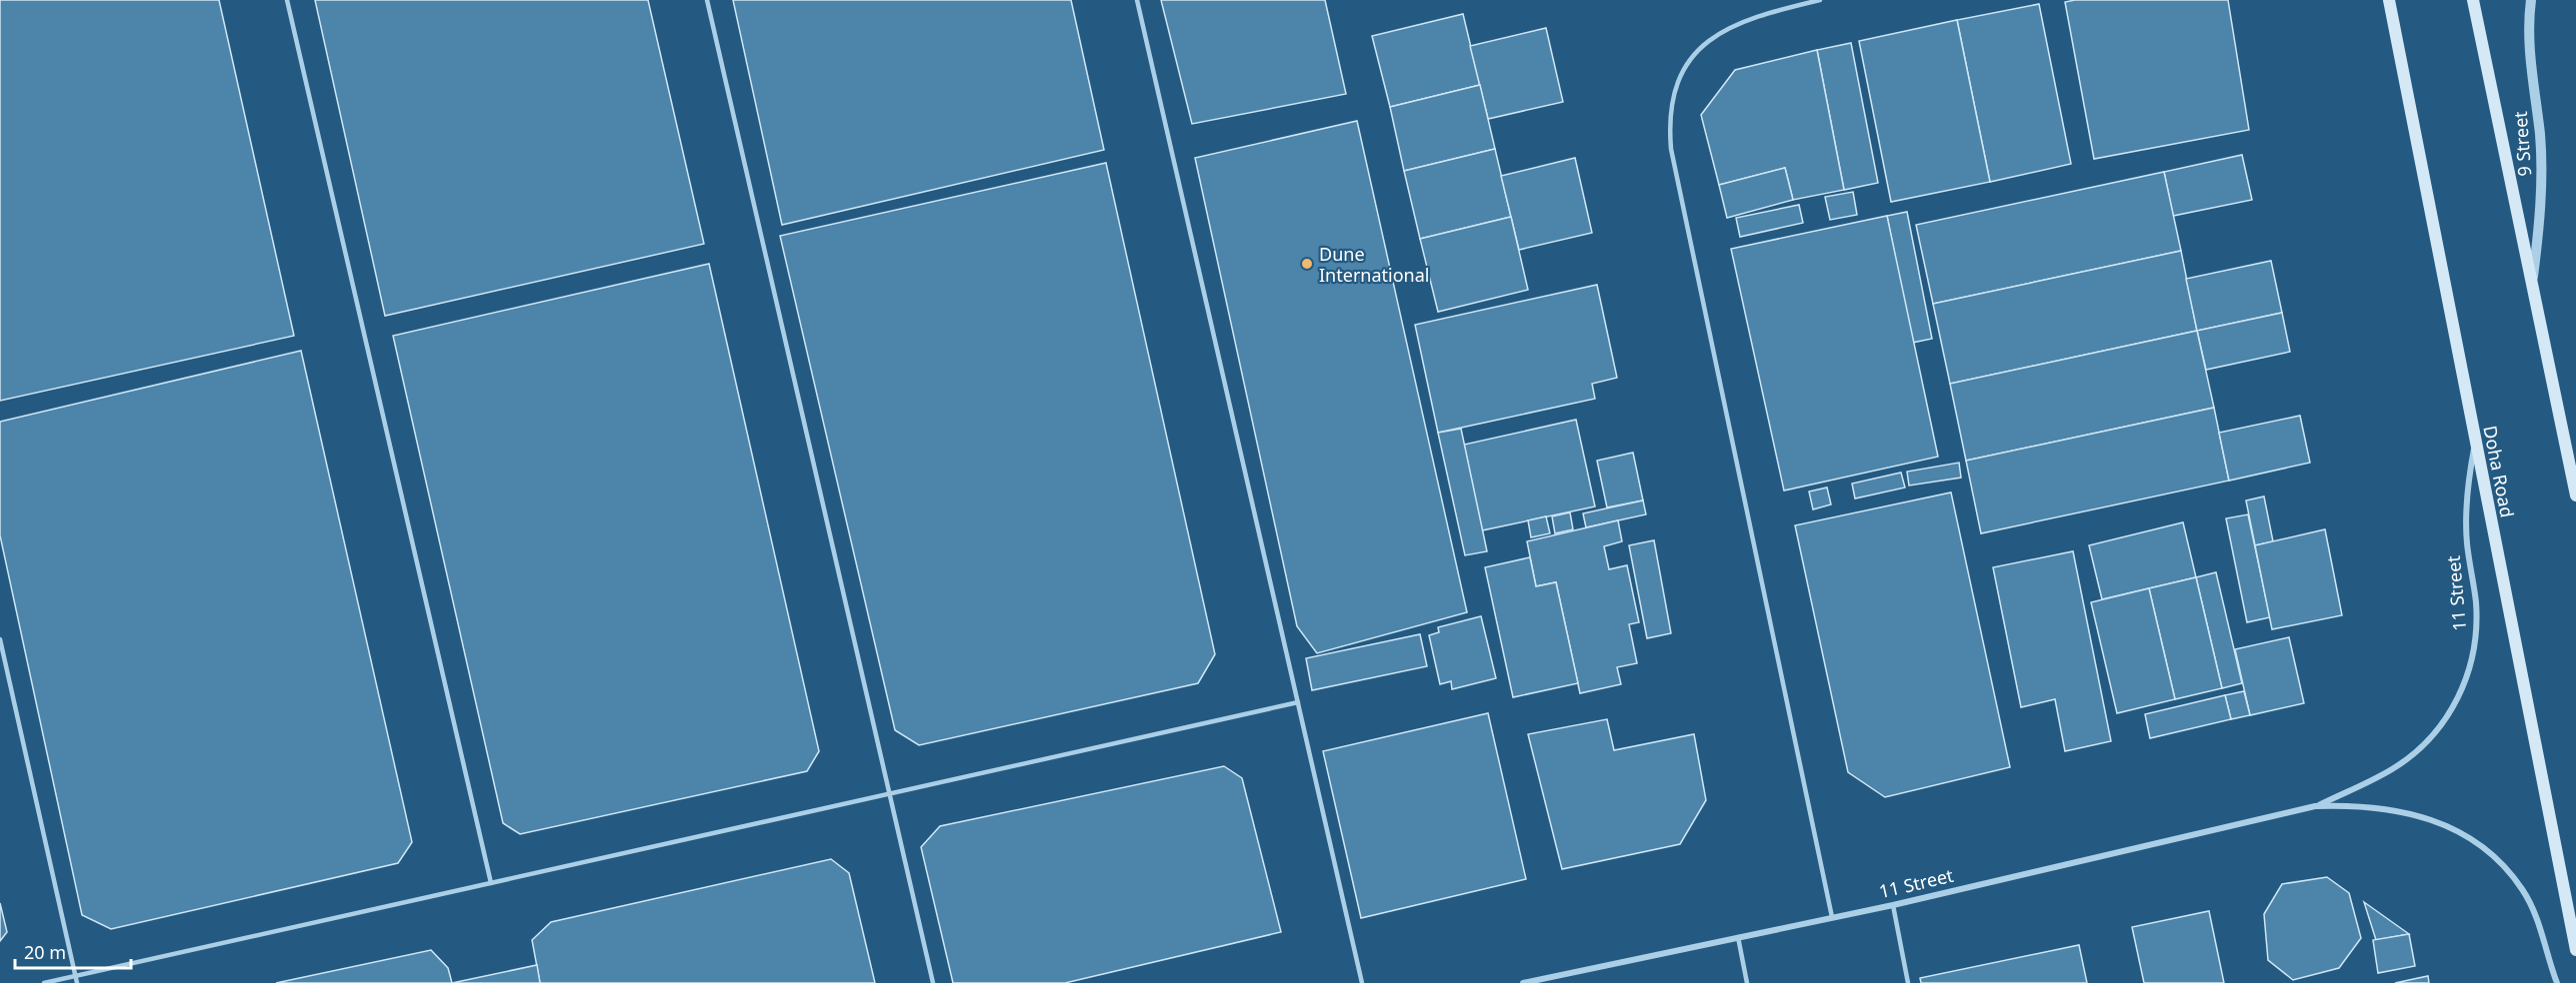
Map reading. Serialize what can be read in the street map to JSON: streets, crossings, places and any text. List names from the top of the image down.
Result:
{
  "streets": {
    "main road": ["Doha Road"],
    "street": ["9 Street", "11 Street"]
  },
  "crossings": [
    ["Doha Road", "11 Street"]
  ],
  "places": ["Dune International"],
  "scale_bar": "20 m"
}
